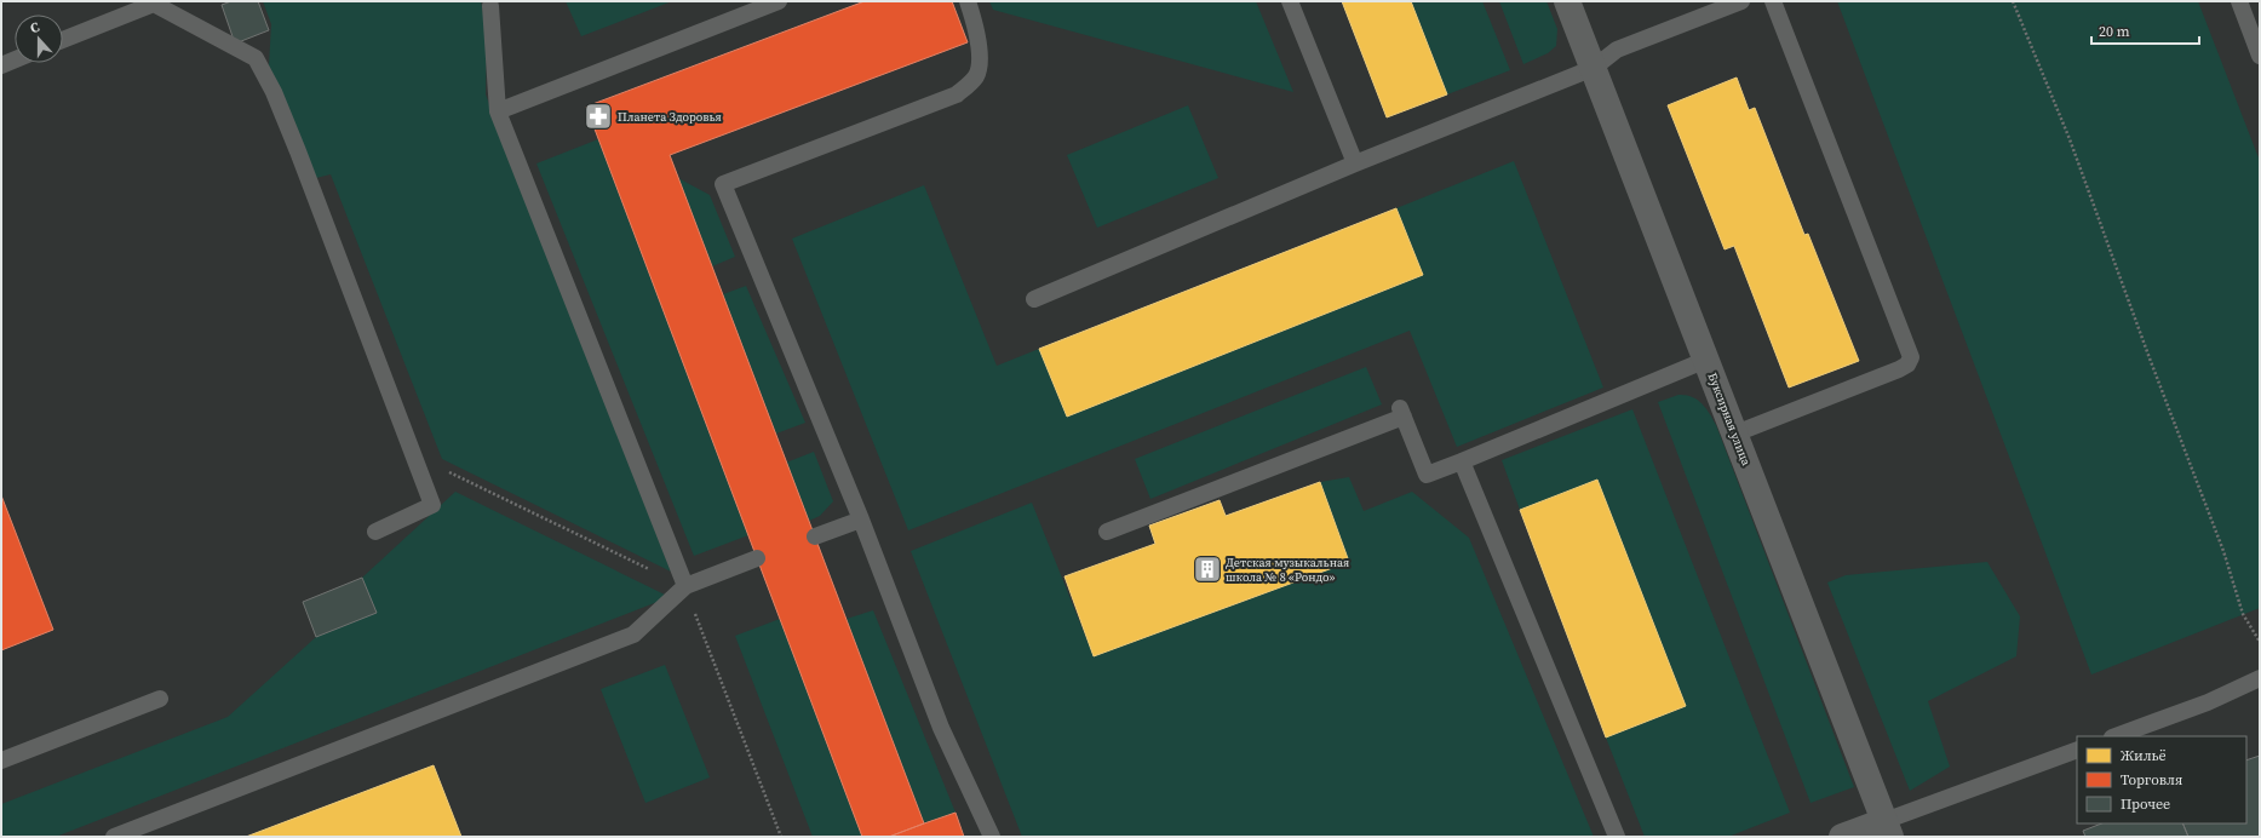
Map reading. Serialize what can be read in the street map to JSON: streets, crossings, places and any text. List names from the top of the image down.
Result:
{
  "streets": {
    "street": ["Буксирная улица"]
  },
  "places": {
    "pharmacy": ["Планета Здоровья"],
    "building": ["Детская музыкальная школа № 8 «Рондо»"]
  },
  "legend": ["Жильё", "Торговля", "Прочее"],
  "scale_bar": "20 m",
  "north": "top"
}
